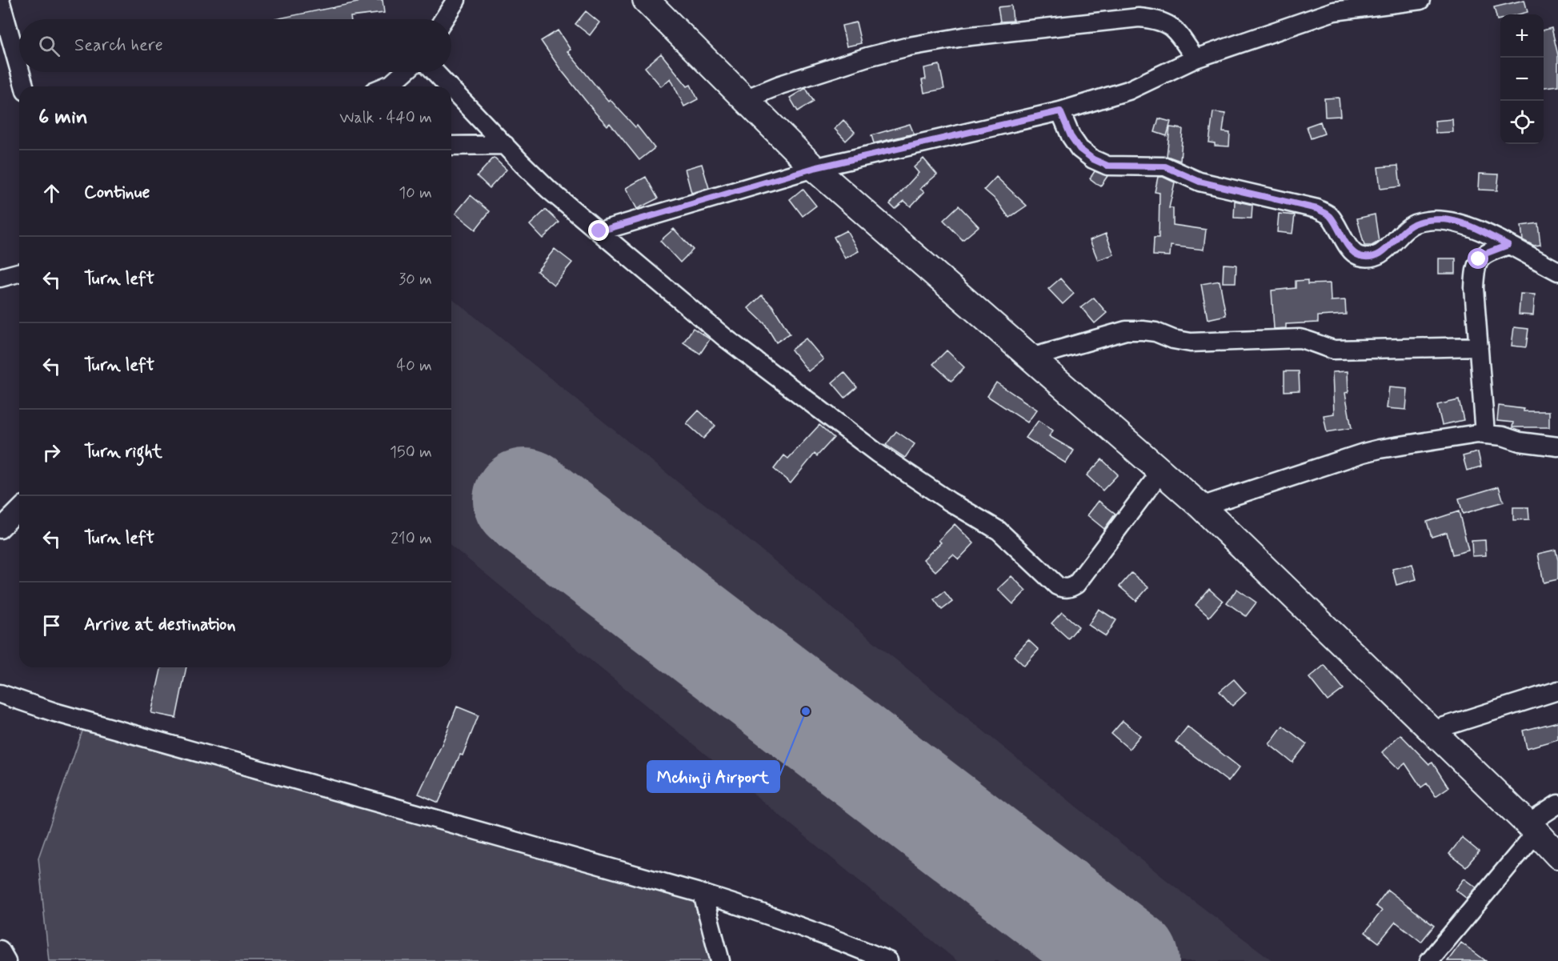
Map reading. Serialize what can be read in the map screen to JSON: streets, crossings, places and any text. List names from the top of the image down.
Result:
{
  "places": ["Mchinji Airport"],
  "page": {
    "map_buttons": ["+", "−"],
    "search": "Search here",
    "heading": ["6 min", "Walk · 440 m"],
    "list": [
      ["Continue", "10 m"],
      ["Turn left", "30 m"],
      ["Turn left", "40 m"],
      ["Turn right", "150 m"],
      ["Turn left", "210 m"],
      "Arrive at destination"
    ]
  }
}
